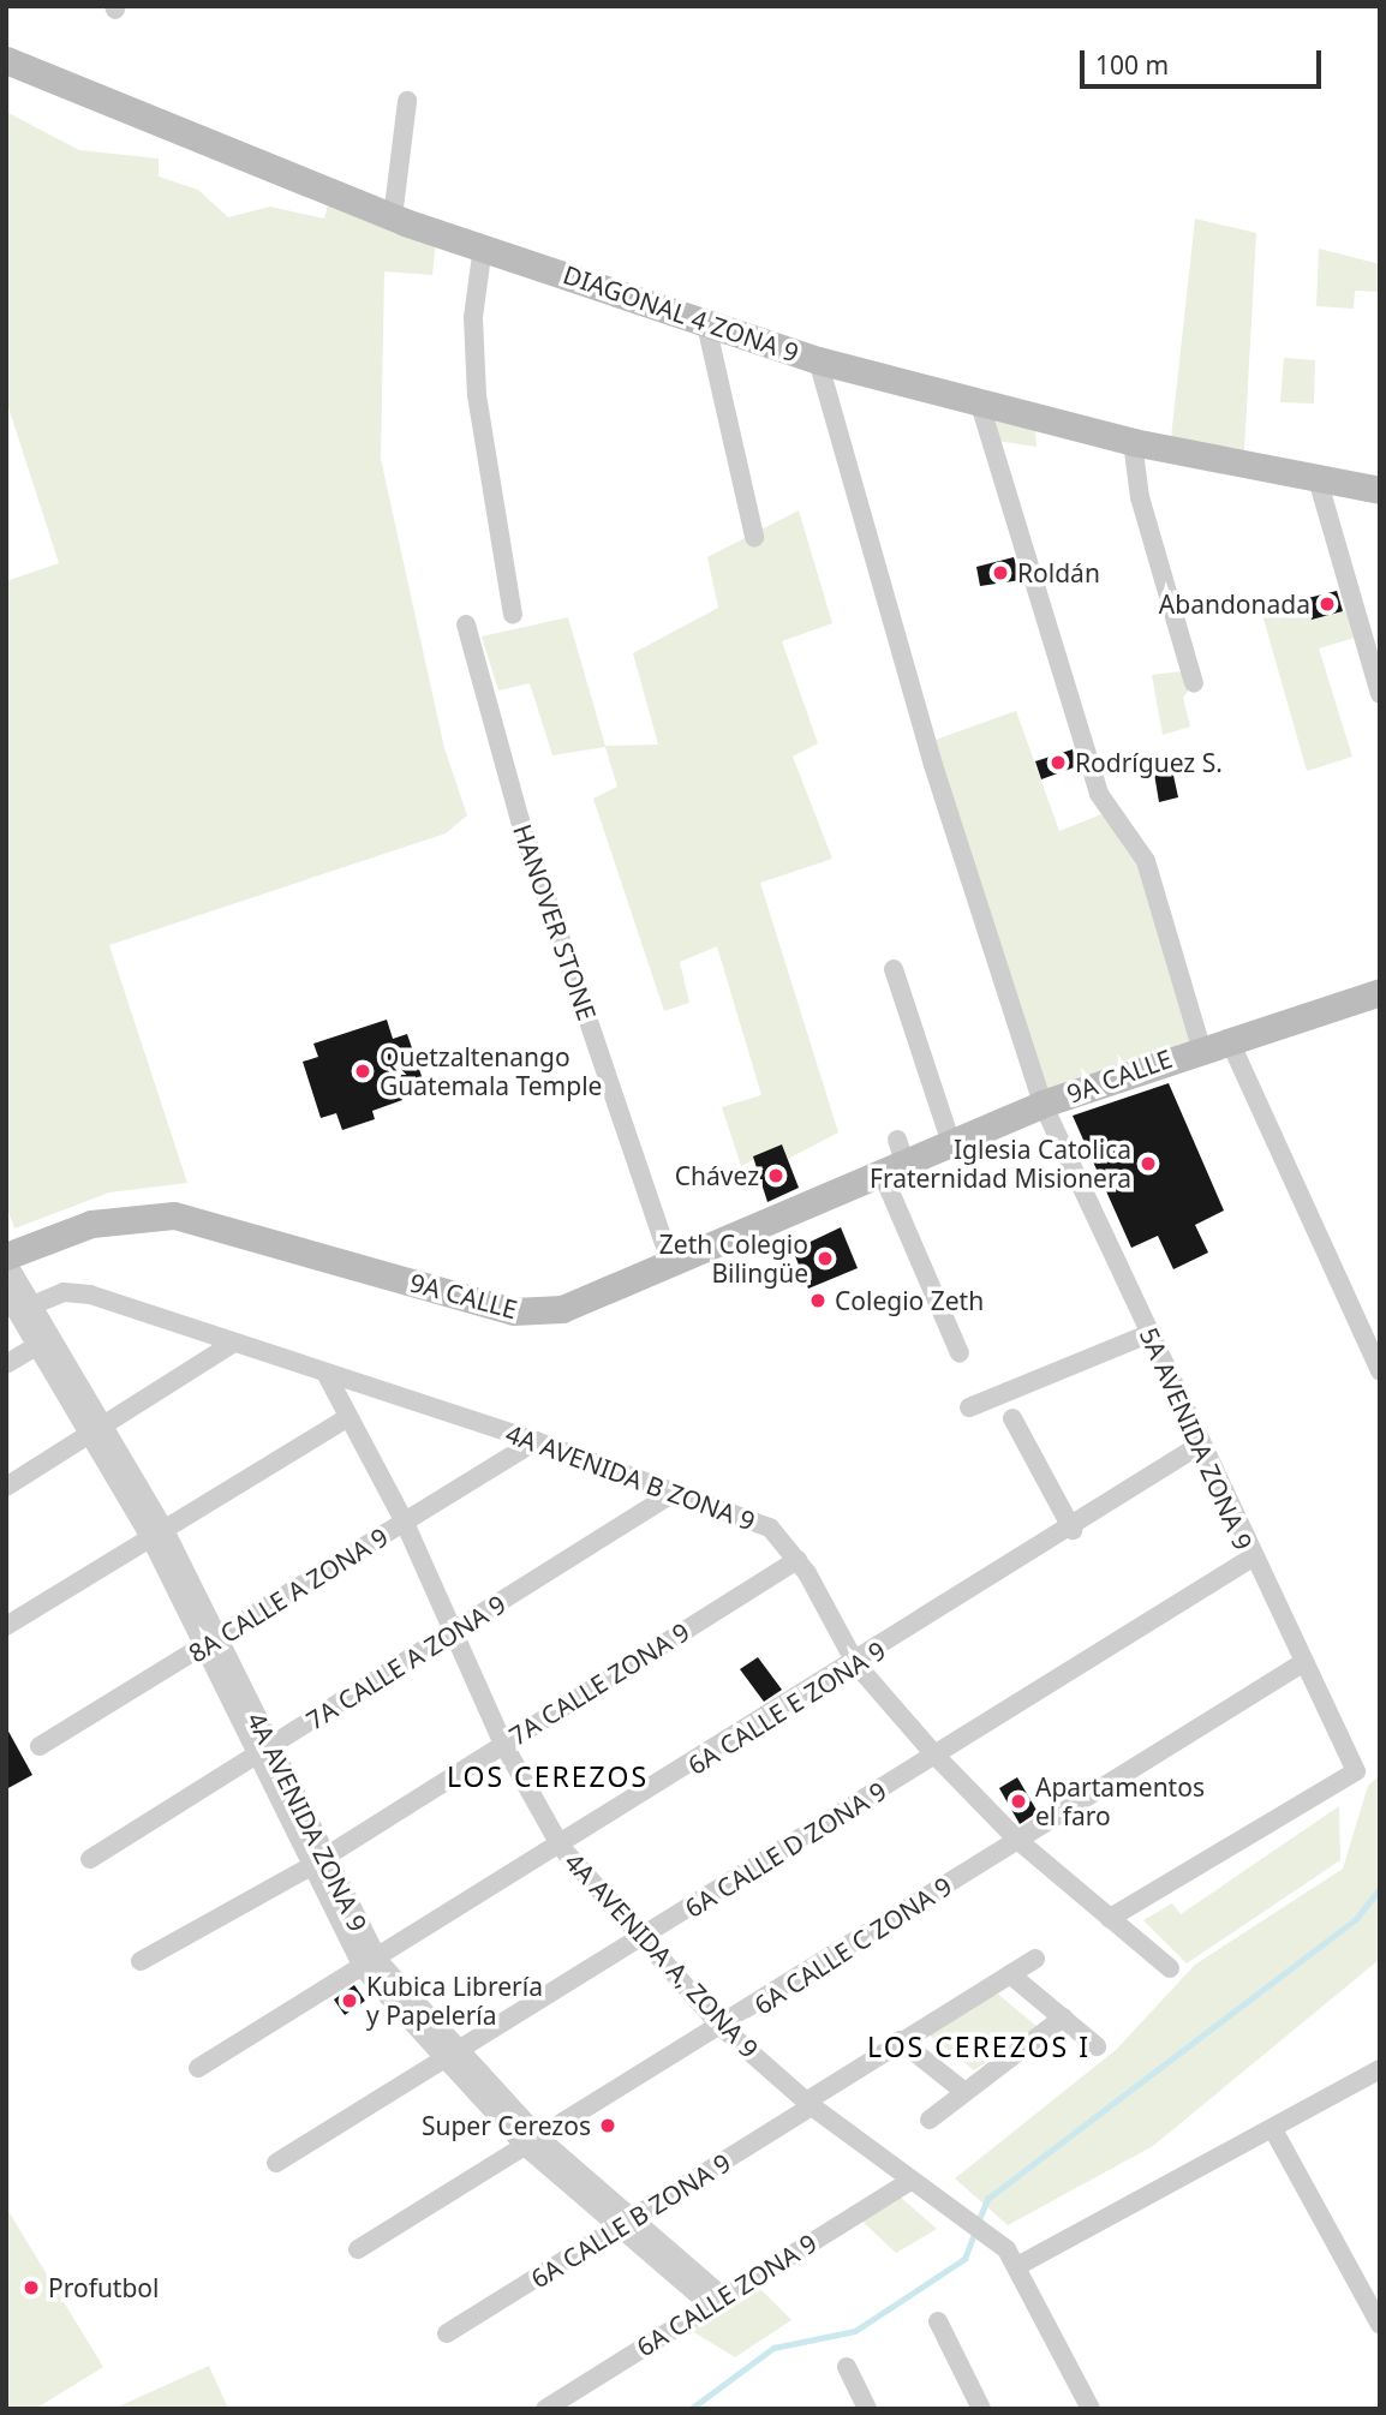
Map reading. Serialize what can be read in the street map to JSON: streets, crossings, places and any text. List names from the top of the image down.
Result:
{
  "streets": {
    "main road": ["DIAGONAL 4 ZONA 9", "9A CALLE"],
    "street": [
      "HANOVER STONE",
      "5A AVENIDA ZONA 9",
      "4A AVENIDA B ZONA 9",
      "8A CALLE A ZONA 9",
      "7A CALLE A ZONA 9",
      "7A CALLE ZONA 9",
      "6A CALLE E ZONA 9",
      "4A AVENIDA ZONA 9",
      "6A CALLE D ZONA 9",
      "6A CALLE C ZONA 9",
      "4A AVENIDA A, ZONA 9",
      "6A CALLE B ZONA 9",
      "6A CALLE ZONA 9"
    ]
  },
  "crossings": [
    ["DIAGONAL 4 ZONA 9", "5A AVENIDA ZONA 9"],
    ["HANOVER STONE", "9A CALLE"],
    ["9A CALLE", "5A AVENIDA ZONA 9"],
    ["9A CALLE", "4A AVENIDA ZONA 9"],
    ["5A AVENIDA ZONA 9", "4A AVENIDA B ZONA 9"],
    ["5A AVENIDA ZONA 9", "6A CALLE E ZONA 9"],
    ["5A AVENIDA ZONA 9", "6A CALLE D ZONA 9"],
    ["5A AVENIDA ZONA 9", "6A CALLE C ZONA 9"],
    ["4A AVENIDA B ZONA 9", "8A CALLE A ZONA 9"],
    ["4A AVENIDA B ZONA 9", "7A CALLE A ZONA 9"],
    ["4A AVENIDA B ZONA 9", "7A CALLE ZONA 9"],
    ["4A AVENIDA B ZONA 9", "6A CALLE E ZONA 9"],
    ["4A AVENIDA B ZONA 9", "4A AVENIDA ZONA 9"],
    ["4A AVENIDA B ZONA 9", "6A CALLE D ZONA 9"],
    ["4A AVENIDA B ZONA 9", "6A CALLE C ZONA 9"],
    ["4A AVENIDA B ZONA 9", "4A AVENIDA A, ZONA 9"],
    ["8A CALLE A ZONA 9", "4A AVENIDA ZONA 9"],
    ["8A CALLE A ZONA 9", "4A AVENIDA A, ZONA 9"],
    ["7A CALLE A ZONA 9", "4A AVENIDA ZONA 9"],
    ["7A CALLE A ZONA 9", "4A AVENIDA A, ZONA 9"],
    ["7A CALLE ZONA 9", "4A AVENIDA ZONA 9"],
    ["7A CALLE ZONA 9", "4A AVENIDA A, ZONA 9"],
    ["6A CALLE E ZONA 9", "4A AVENIDA ZONA 9"],
    ["6A CALLE E ZONA 9", "4A AVENIDA A, ZONA 9"],
    ["4A AVENIDA ZONA 9", "6A CALLE D ZONA 9"],
    ["4A AVENIDA ZONA 9", "6A CALLE C ZONA 9"],
    ["4A AVENIDA ZONA 9", "6A CALLE B ZONA 9"],
    ["4A AVENIDA ZONA 9", "6A CALLE ZONA 9"],
    ["6A CALLE D ZONA 9", "4A AVENIDA A, ZONA 9"],
    ["6A CALLE C ZONA 9", "4A AVENIDA A, ZONA 9"],
    ["4A AVENIDA A, ZONA 9", "6A CALLE B ZONA 9"],
    ["4A AVENIDA A, ZONA 9", "6A CALLE ZONA 9"]
  ],
  "districts": ["LOS CEREZOS", "LOS CEREZOS I"],
  "places": [
    "Roldán",
    "Abandonada",
    "Rodríguez S.",
    "Quetzaltenango Guatemala Temple",
    "Iglesia Catolica Fraternidad Misionera",
    "Chávez",
    "Zeth Colegio Bilingüe",
    "Colegio Zeth",
    "Apartamentos el faro",
    "Kubica Librería y Papelería",
    "Super Cerezos",
    "Profutbol"
  ],
  "scale_bar": "100 m"
}
